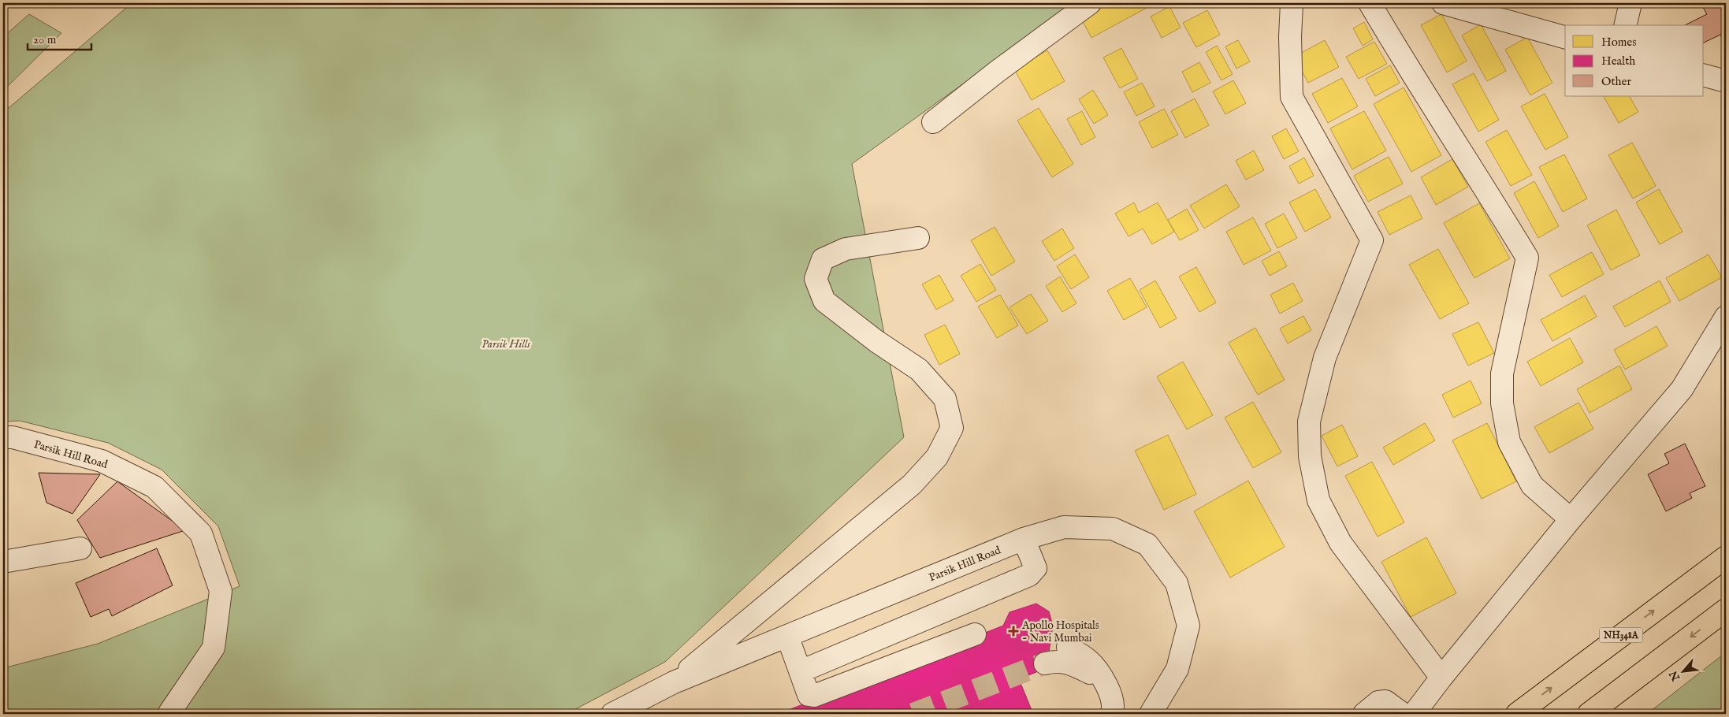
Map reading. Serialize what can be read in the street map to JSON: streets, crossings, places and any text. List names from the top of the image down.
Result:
{
  "streets": {
    "highway": ["NH348A"],
    "street": ["Parsik Hill Road"]
  },
  "parks": ["Parsik Hills"],
  "places": {
    "health": ["Apollo Hospitals - Navi Mumbai"]
  },
  "legend": ["Homes", "Health", "Other"],
  "scale_bar": "20 m",
  "north": "bottom left"
}
